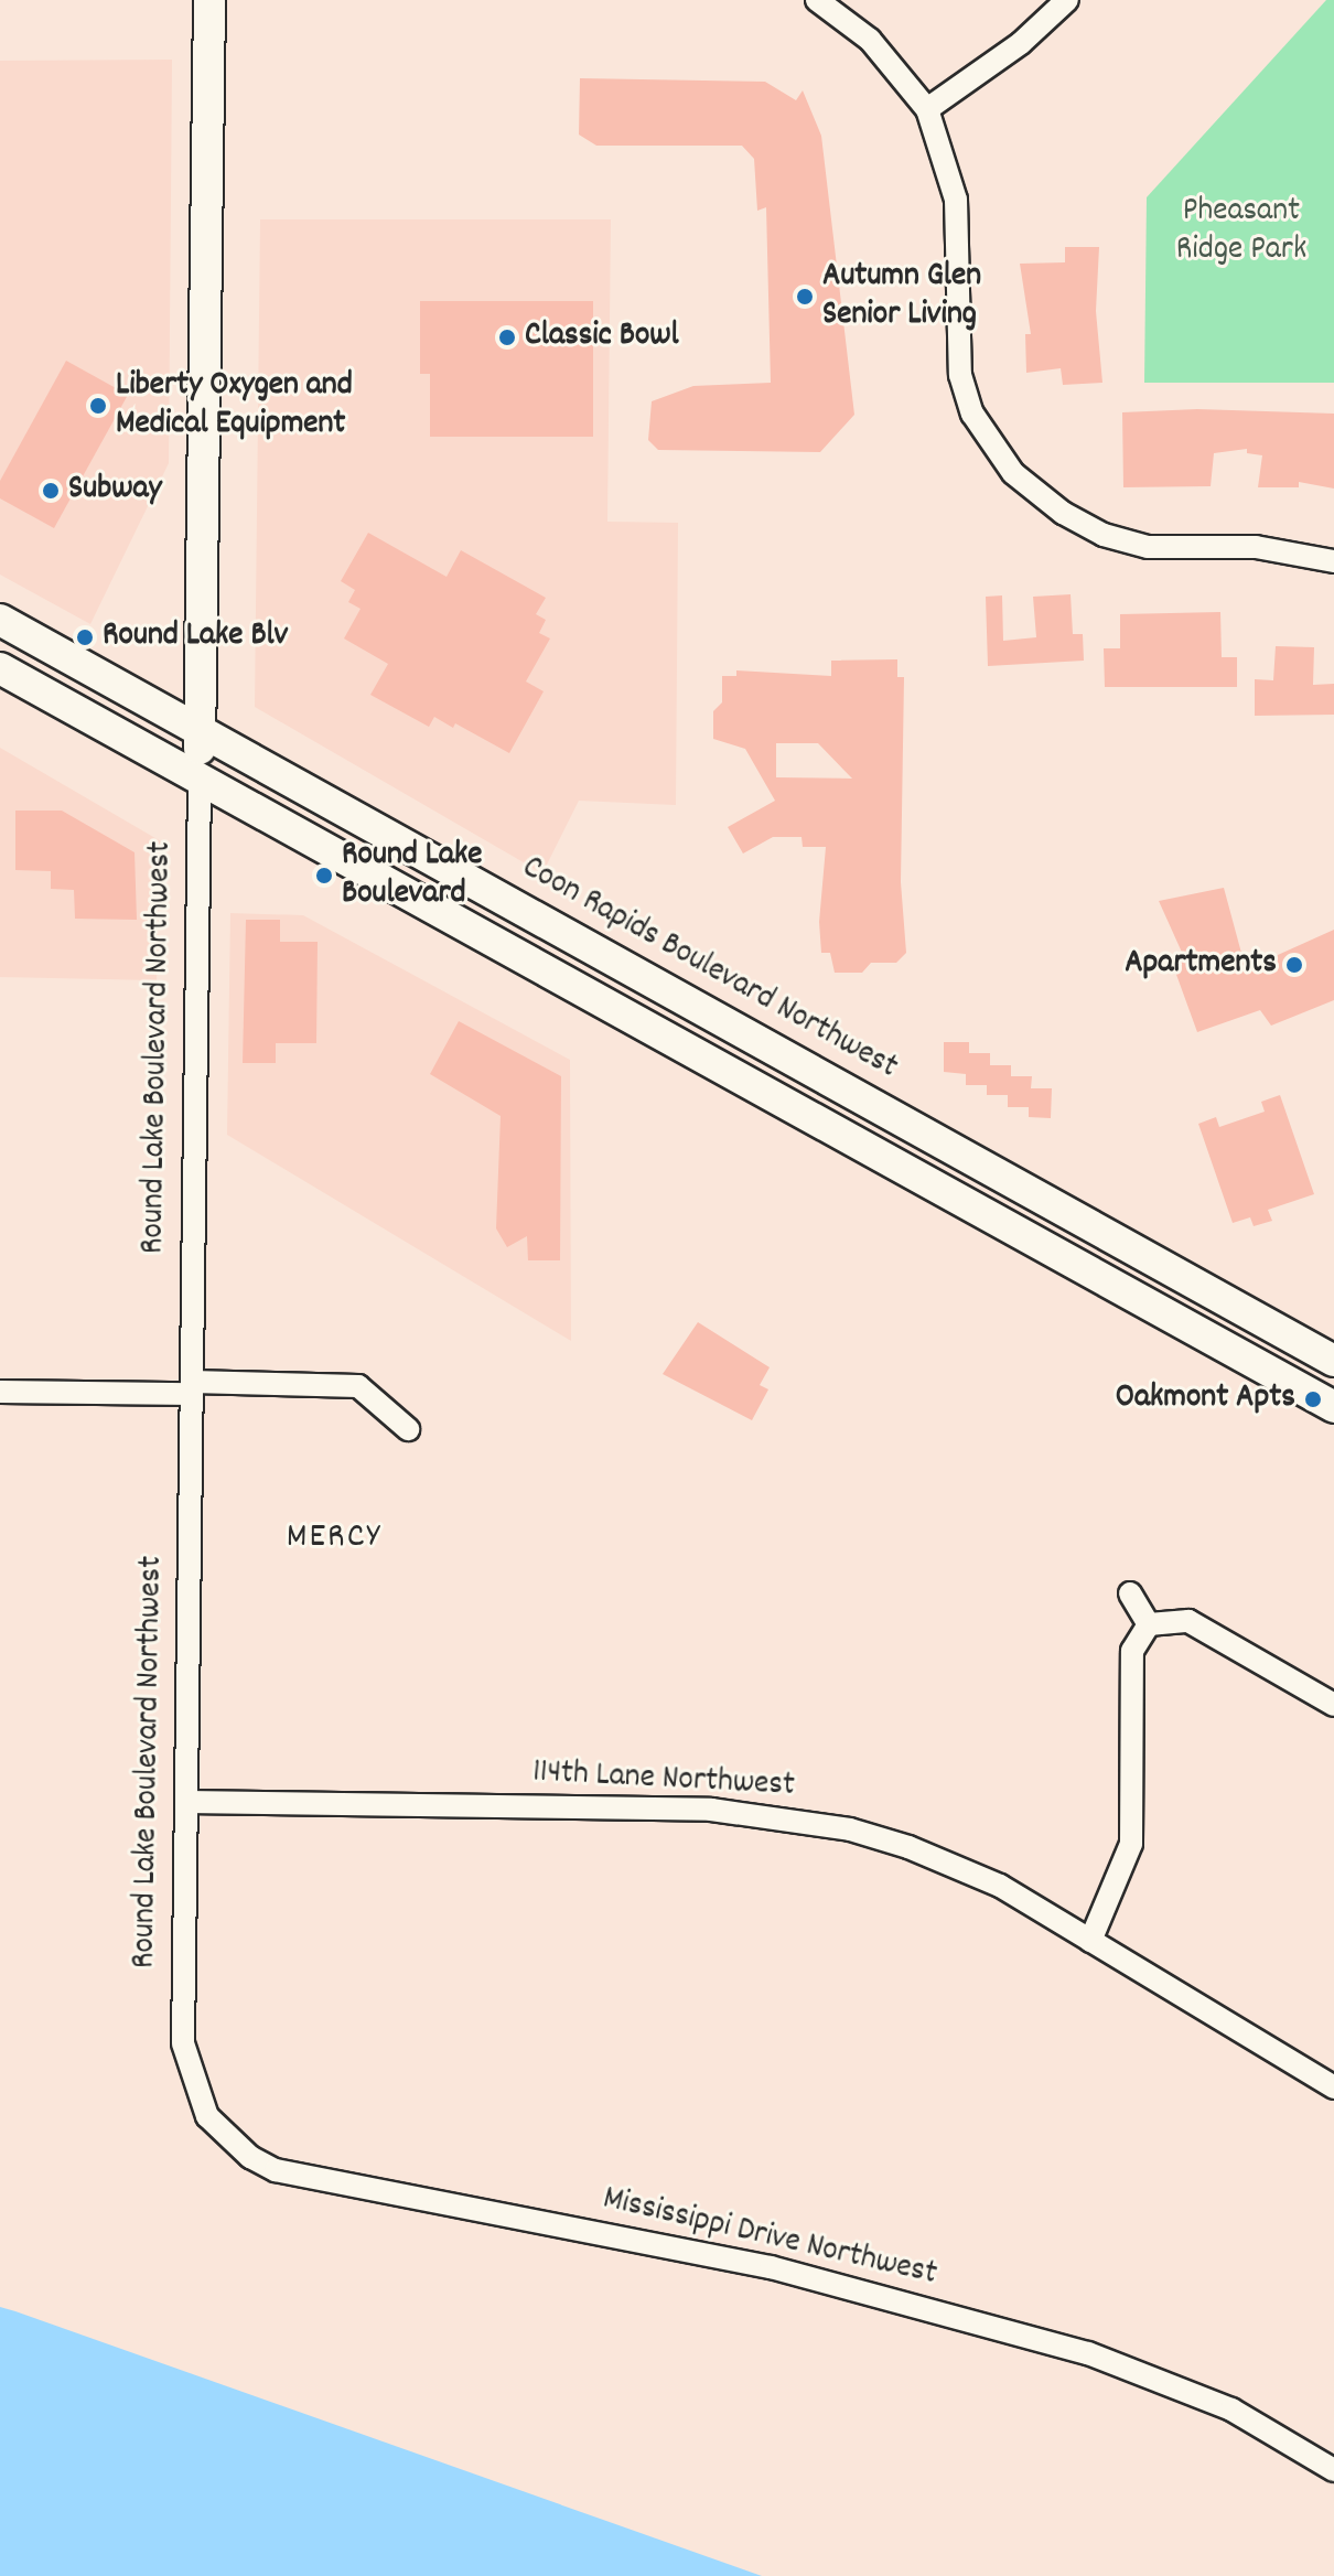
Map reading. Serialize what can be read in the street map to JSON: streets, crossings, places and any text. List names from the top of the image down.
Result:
{
  "streets": {
    "main road": ["Coon Rapids Boulevard Northwest", "Round Lake Boulevard Northwest"],
    "street": ["114th Lane Northwest", "Mississippi Drive Northwest"]
  },
  "crossings": [
    ["Coon Rapids Boulevard Northwest", "Round Lake Boulevard Northwest"],
    ["Round Lake Boulevard Northwest", "114th Lane Northwest"],
    ["Round Lake Boulevard Northwest", "Mississippi Drive Northwest"]
  ],
  "districts": ["MERCY"],
  "parks": ["Pheasant Ridge Park"],
  "places": [
    "Autumn Glen Senior Living",
    "Classic Bowl",
    "Liberty Oxygen and Medical Equipment",
    "Subway",
    "Round Lake Blv",
    "Round Lake Boulevard",
    "Apartments",
    "Oakmont Apts"
  ]
}
